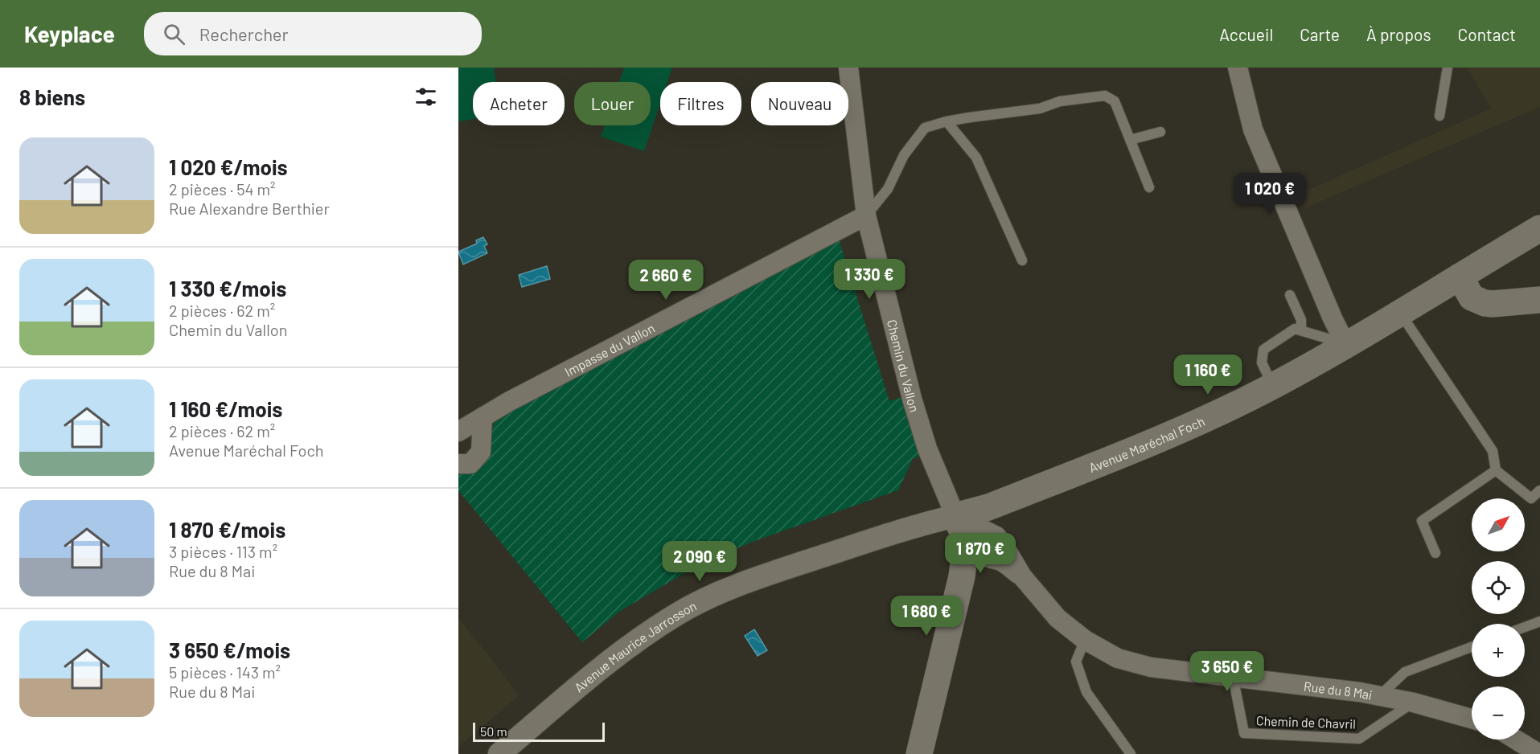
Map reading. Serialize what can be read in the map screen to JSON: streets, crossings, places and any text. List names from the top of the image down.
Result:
{
  "streets": {
    "main road": ["Avenue Maréchal Foch"],
    "street": [
      "Impasse du Vallon",
      "Chemin du Vallon",
      "Avenue Maurice Jarrosson",
      "Rue du 8 Mai"
    ],
    "lane": ["Chemin de Chavril"]
  },
  "crossings": [
    ["Impasse du Vallon", "Chemin du Vallon"],
    ["Chemin du Vallon", "Avenue Maréchal Foch"],
    ["Chemin du Vallon", "Avenue Maurice Jarrosson"],
    ["Chemin du Vallon", "Rue du 8 Mai"],
    ["Avenue Maréchal Foch", "Avenue Maurice Jarrosson"],
    ["Avenue Maréchal Foch", "Rue du 8 Mai"],
    ["Avenue Maurice Jarrosson", "Rue du 8 Mai"],
    ["Rue du 8 Mai", "Chemin de Chavril"]
  ],
  "scale_bar": "50 m",
  "north": "top right",
  "page": {
    "header": "Keyplace",
    "search": "Rechercher",
    "nav": [
      "Accueil",
      "Carte",
      "À propos",
      "Contact"
    ],
    "heading": "8 biens",
    "chip": [
      "Acheter",
      "Louer",
      "Filtres",
      "Nouveau"
    ],
    "list": [
      {
        "name": "1 020 €/mois",
        "note": "2 pièces · 54 m² · Rue Alexandre Berthier"
      },
      {
        "name": "1 330 €/mois",
        "note": "2 pièces · 62 m² · Chemin du Vallon"
      },
      {
        "name": "1 160 €/mois",
        "note": "2 pièces · 62 m² · Avenue Maréchal Foch"
      },
      {
        "name": "1 870 €/mois",
        "note": "3 pièces · 113 m² · Rue du 8 Mai"
      },
      {
        "name": "3 650 €/mois",
        "note": "5 pièces · 143 m² · Rue du 8 Mai"
      }
    ],
    "price": [
      "1 020 €",
      "1 330 €",
      "2 660 €",
      "1 160 €",
      "1 870 €",
      "2 090 €",
      "1 680 €",
      "3 650 €"
    ],
    "map_buttons": ["+", "−"],
    "scale": "50 m"
  }
}
